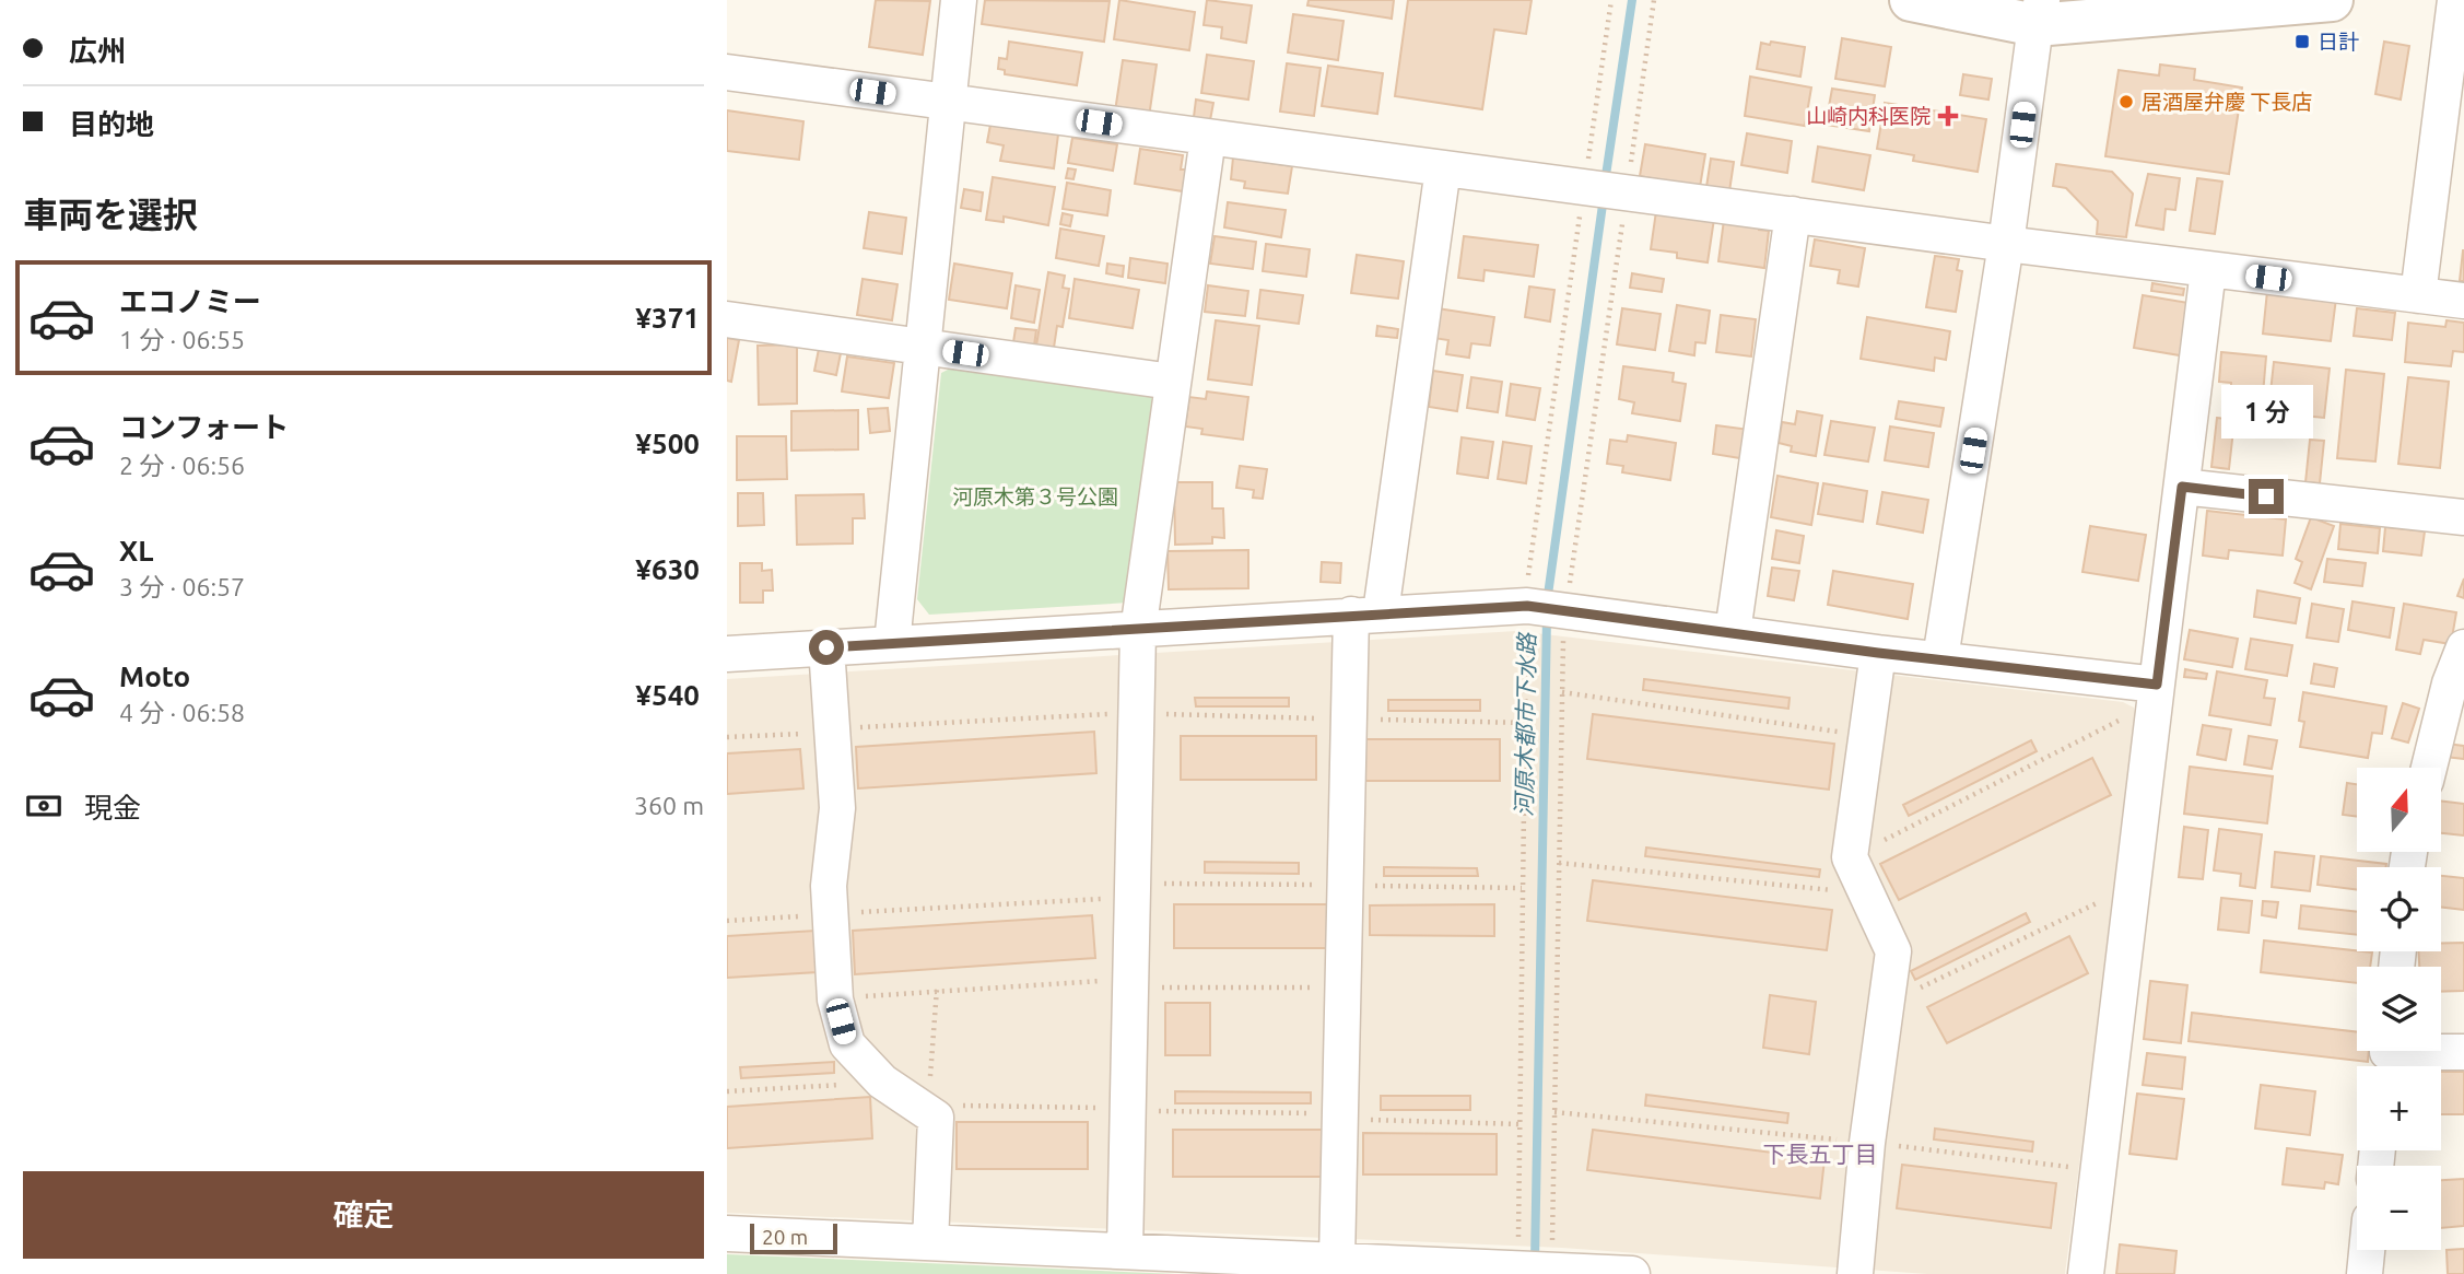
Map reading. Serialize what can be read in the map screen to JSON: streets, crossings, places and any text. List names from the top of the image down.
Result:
{
  "districts": ["下長五丁目"],
  "water": ["河原木都市下水路"],
  "parks": ["河原木第３号公園"],
  "places": {
    "transit": ["日計"],
    "other": ["居酒屋弁慶 下長店"],
    "health": ["山崎内科医院"]
  },
  "scale_bar": "20 m",
  "north": "top",
  "page": {
    "banner": ["広州", "目的地"],
    "heading": "車両を選択",
    "list": [
      {
        "name": "エコノミー",
        "note": "1 分 · 06:55",
        "value": "¥371"
      },
      {
        "name": "コンフォート",
        "note": "2 分 · 06:56",
        "value": "¥500"
      },
      {
        "name": "XL",
        "note": "3 分 · 06:57",
        "value": "¥630"
      },
      {
        "name": "Moto",
        "note": "4 分 · 06:58",
        "value": "¥540"
      }
    ],
    "bubble": "1 分",
    "pay": ["現金", "360 m"],
    "map_buttons": ["+", "−"],
    "buttons": "確定",
    "scale": "20 m"
  }
}
